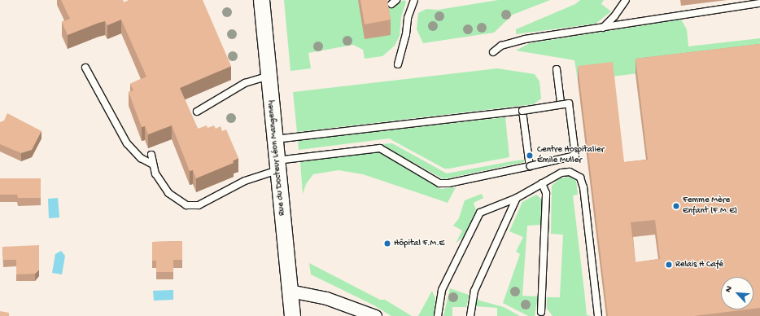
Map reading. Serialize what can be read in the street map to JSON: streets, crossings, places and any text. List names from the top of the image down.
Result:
{
  "streets": {
    "street": ["Rue du Docteur Léon Mangeney"]
  },
  "places": [
    "Centre Hospitalier Émile Muller",
    "Femme Mère Enfant (F.M.E)",
    "Hôpital F.M.E",
    "Relais H Café"
  ],
  "north": "top left"
}
